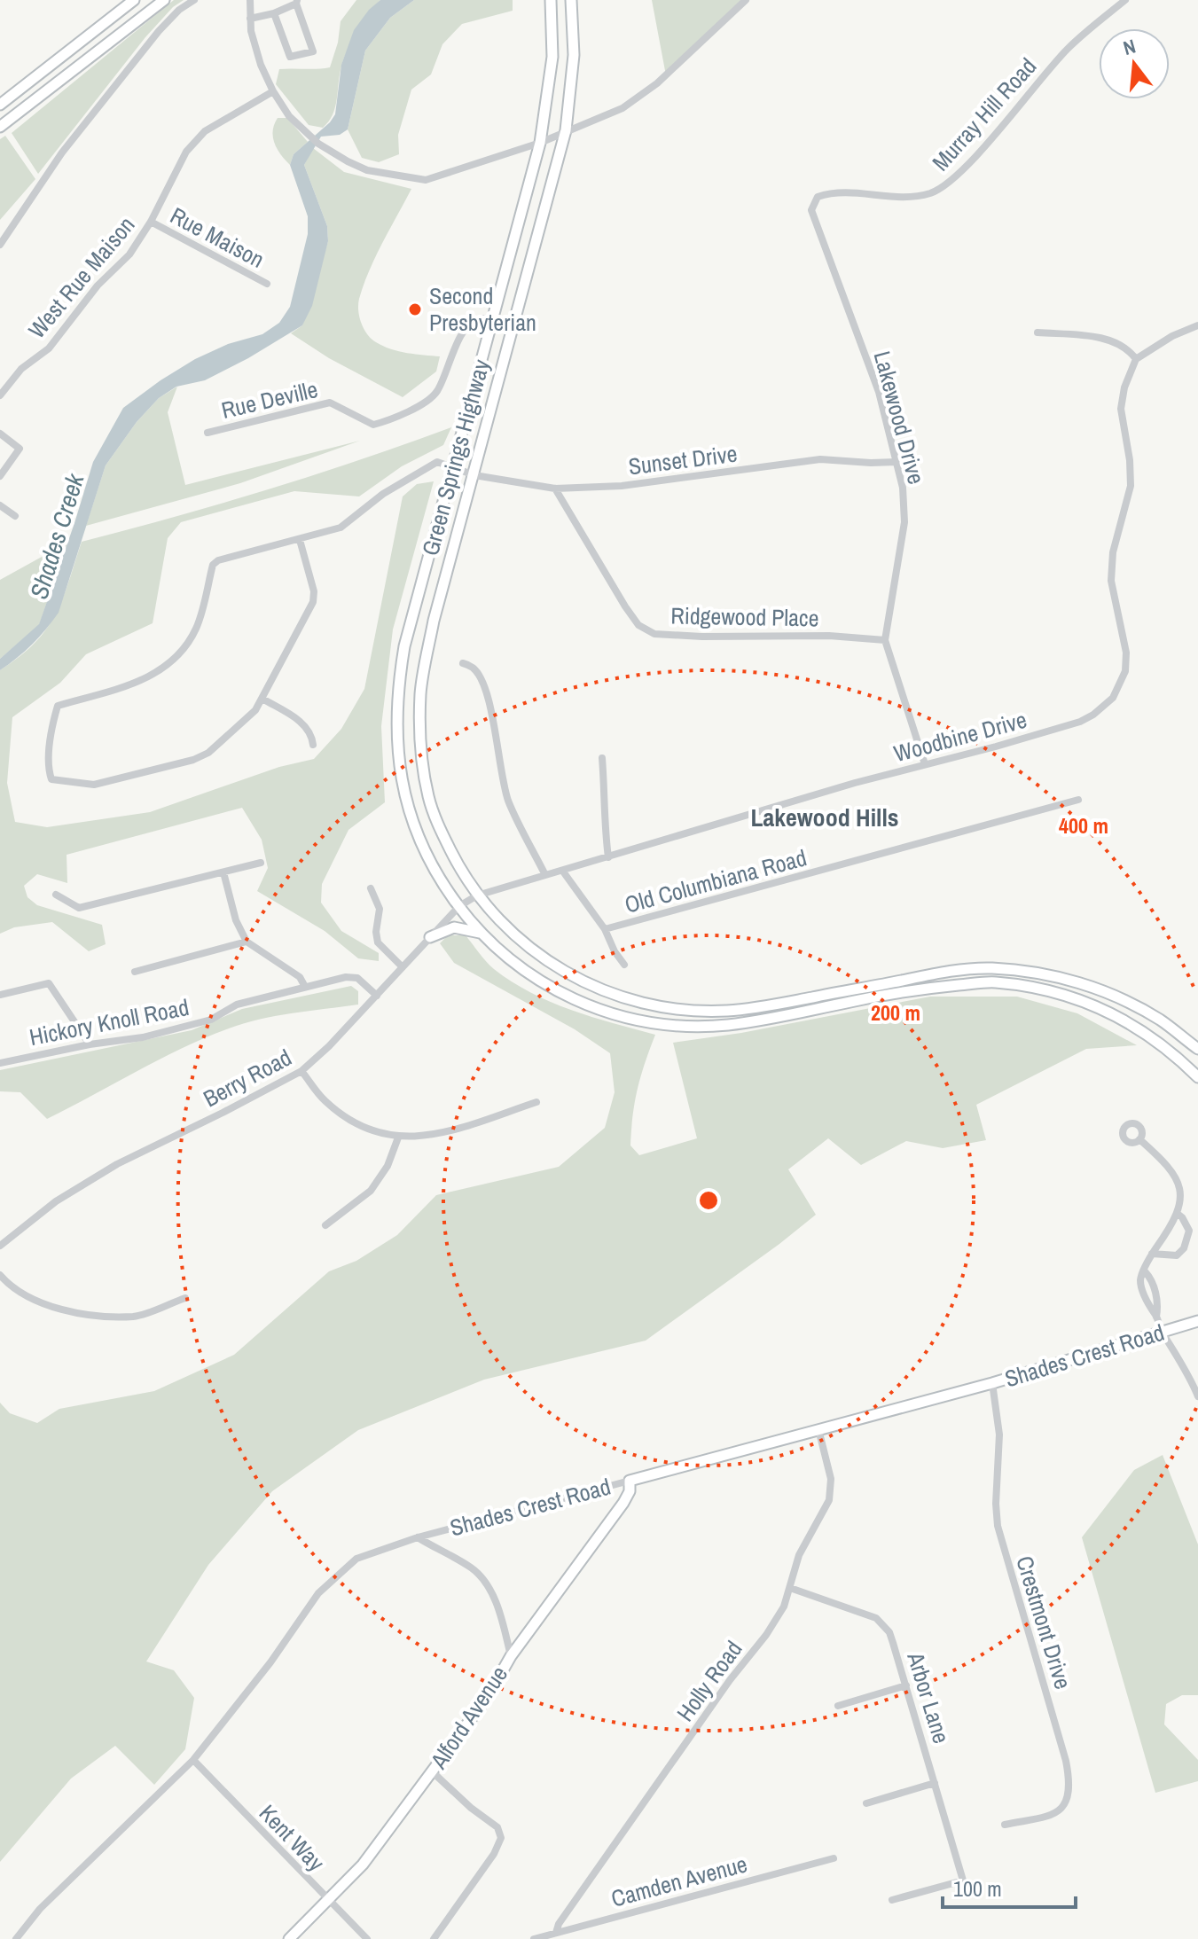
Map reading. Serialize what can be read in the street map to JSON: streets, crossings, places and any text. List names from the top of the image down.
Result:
{
  "streets": {
    "main road": ["Green Springs Highway", "Shades Crest Road", "Alford Avenue"],
    "street": [
      "Murray Hill Road",
      "Rue Maison",
      "West Rue Maison",
      "Rue Deville",
      "Lakewood Drive",
      "Sunset Drive",
      "Ridgewood Place",
      "Woodbine Drive",
      "Old Columbiana Road",
      "Hickory Knoll Road",
      "Berry Road",
      "Crestmont Drive",
      "Holly Road",
      "Arbor Lane",
      "Kent Way",
      "Camden Avenue"
    ]
  },
  "crossings": [
    ["Murray Hill Road", "Lakewood Drive"],
    ["Rue Maison", "West Rue Maison"],
    ["Rue Deville", "Green Springs Highway"],
    ["Lakewood Drive", "Sunset Drive"],
    ["Lakewood Drive", "Ridgewood Place"],
    ["Lakewood Drive", "Woodbine Drive"],
    ["Green Springs Highway", "Sunset Drive"],
    ["Green Springs Highway", "Woodbine Drive"],
    ["Green Springs Highway", "Berry Road"],
    ["Sunset Drive", "Ridgewood Place"],
    ["Woodbine Drive", "Old Columbiana Road"],
    ["Woodbine Drive", "Berry Road"],
    ["Hickory Knoll Road", "Berry Road"],
    ["Shades Crest Road", "Crestmont Drive"],
    ["Shades Crest Road", "Holly Road"],
    ["Shades Crest Road", "Alford Avenue"],
    ["Shades Crest Road", "Kent Way"],
    ["Holly Road", "Arbor Lane"],
    ["Holly Road", "Camden Avenue"],
    ["Alford Avenue", "Kent Way"]
  ],
  "districts": ["Lakewood Hills"],
  "water": ["Shades Creek"],
  "places": ["Second Presbyterian"],
  "scale_bar": "100 m",
  "north": "top",
  "rings": ["400 m", "200 m"]
}
